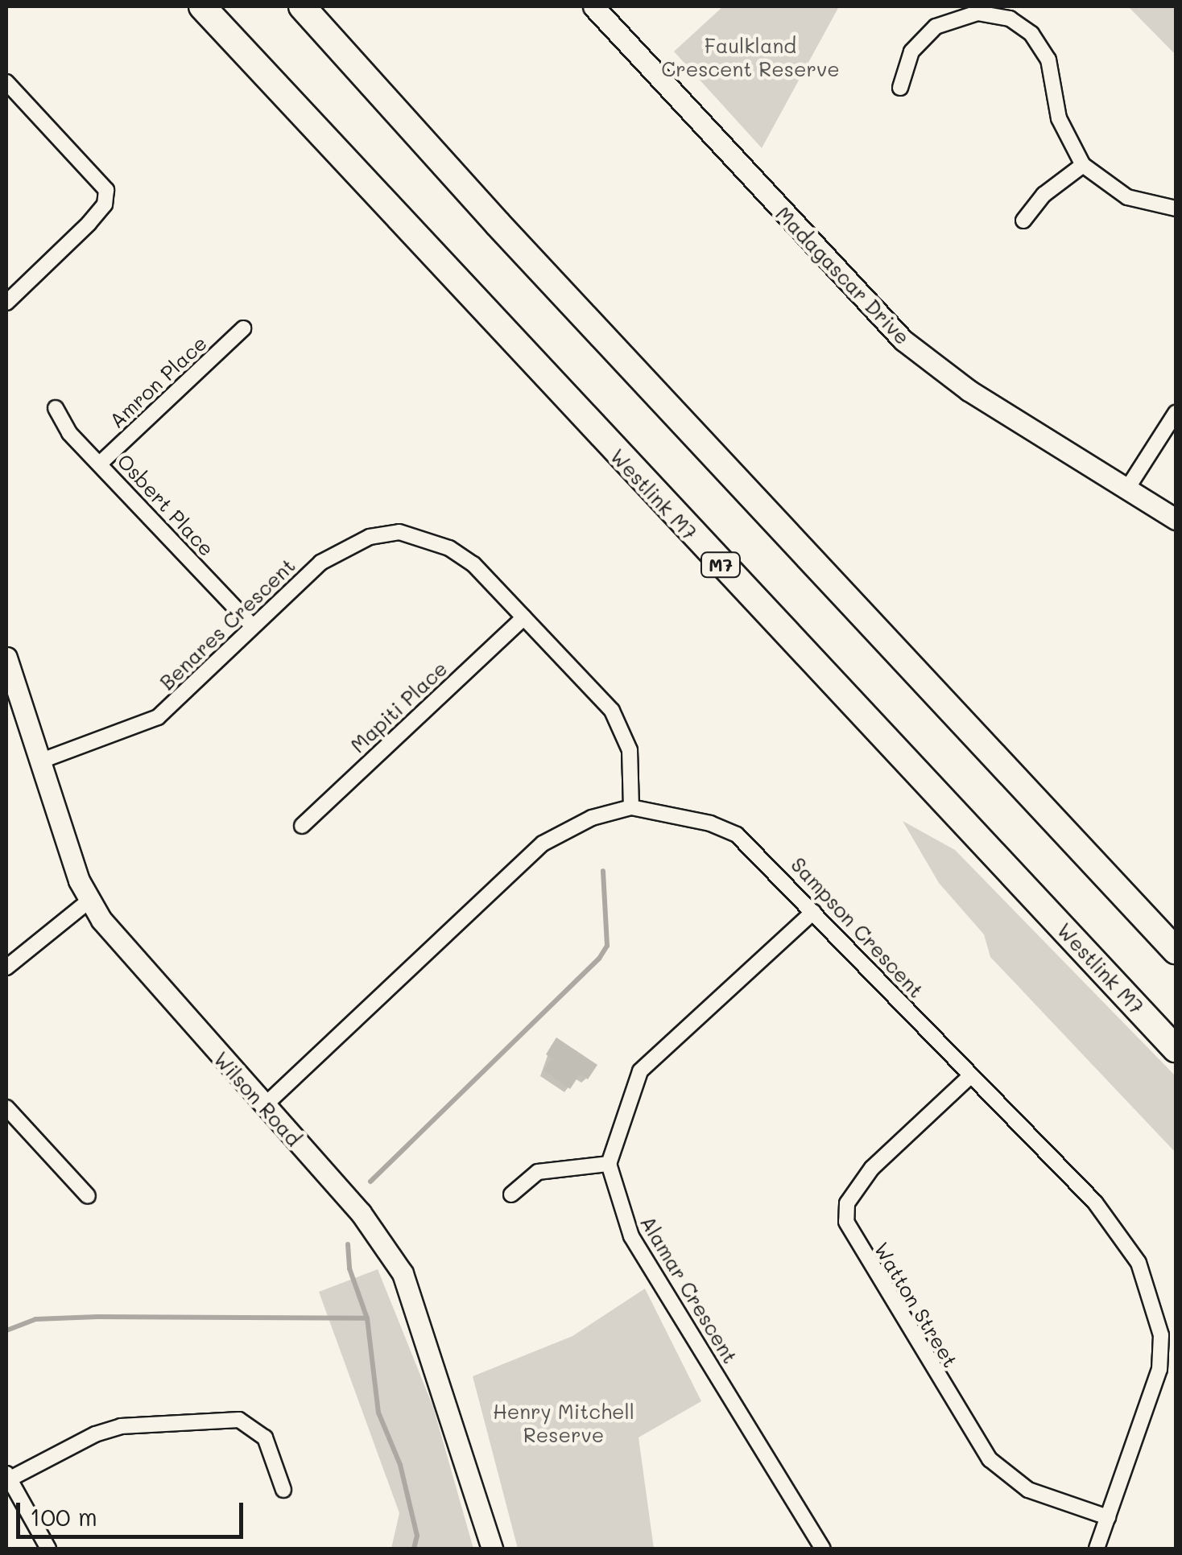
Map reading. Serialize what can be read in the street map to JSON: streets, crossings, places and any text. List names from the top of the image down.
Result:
{
  "streets": {
    "highway": ["Westlink M7", "M7"],
    "street": [
      "Madagascar Drive",
      "Amron Place",
      "Osbert Place",
      "Benares Crescent",
      "Mapiti Place",
      "Sampson Crescent",
      "Wilson Road",
      "Alamar Crescent",
      "Watton Street"
    ]
  },
  "crossings": [
    ["Amron Place", "Osbert Place"],
    ["Osbert Place", "Benares Crescent"],
    ["Benares Crescent", "Mapiti Place"],
    ["Benares Crescent", "Sampson Crescent"],
    ["Benares Crescent", "Wilson Road"],
    ["Sampson Crescent", "Wilson Road"],
    ["Sampson Crescent", "Watton Street"]
  ],
  "parks": ["Faulkland Crescent Reserve", "Henry Mitchell Reserve"],
  "scale_bar": "100 m"
}
